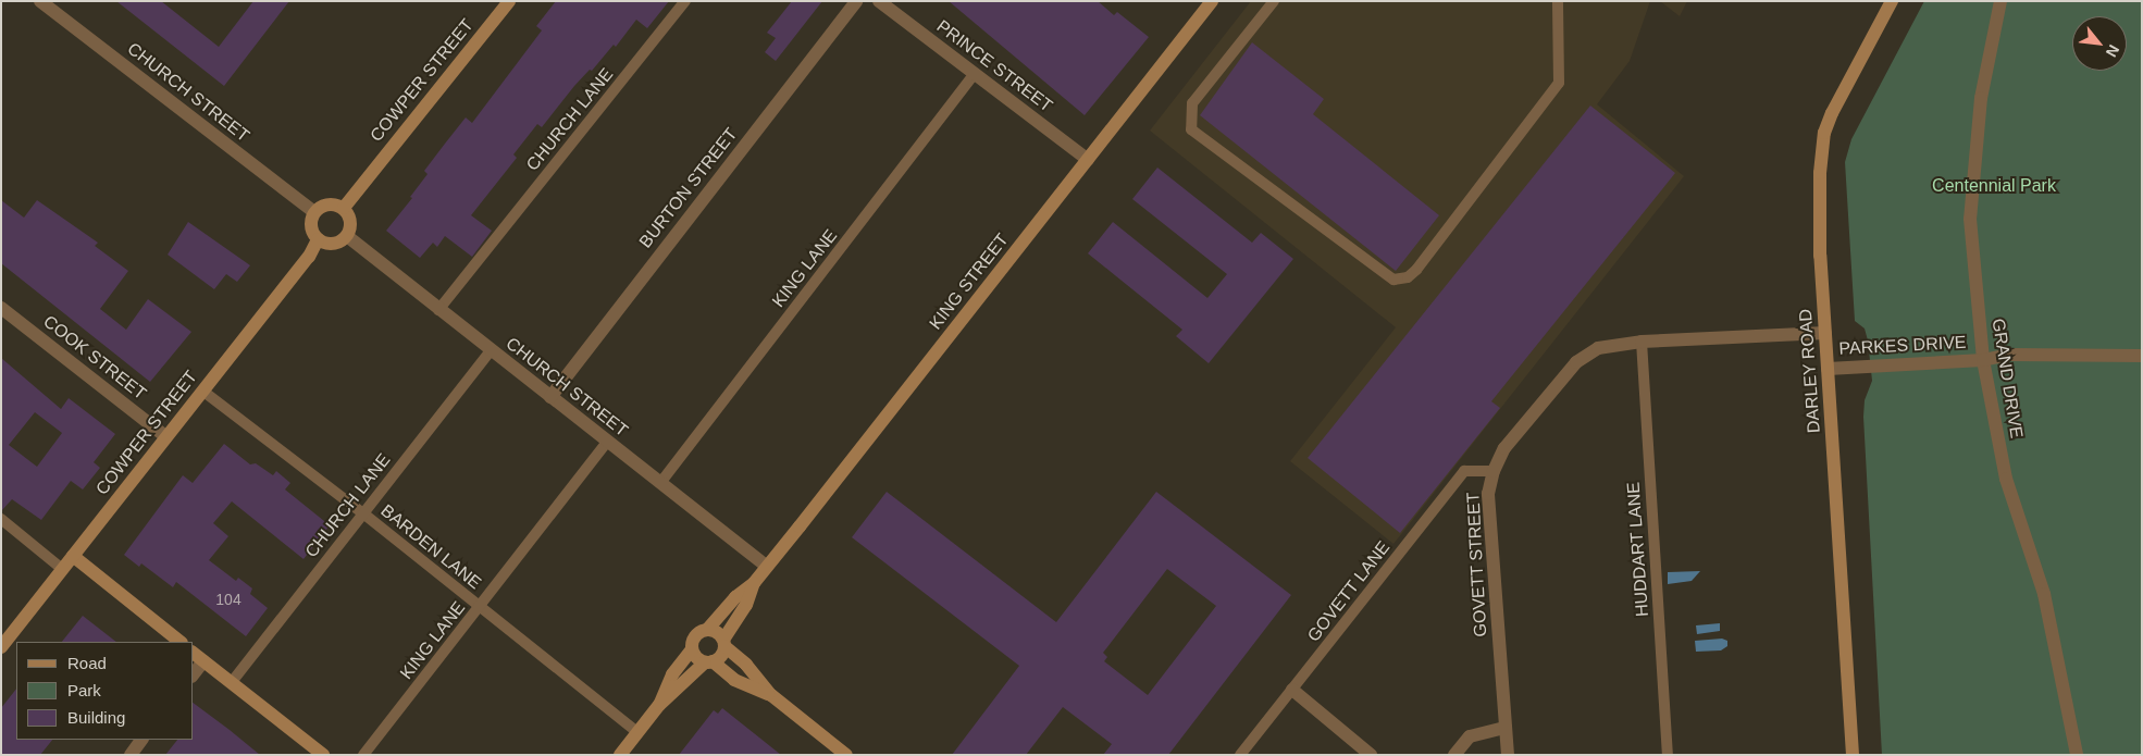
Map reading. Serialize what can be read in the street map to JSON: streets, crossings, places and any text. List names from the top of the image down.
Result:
{
  "streets": {
    "street": [
      "PRINCE STREET",
      "COWPER STREET",
      "CHURCH STREET",
      "BURTON STREET",
      "KING STREET",
      "PARKES DRIVE",
      "COOK STREET",
      "DARLEY ROAD",
      "GRAND DRIVE",
      "GOVETT STREET"
    ],
    "lane": [
      "CHURCH LANE",
      "KING LANE",
      "BARDEN LANE",
      "HUDDART LANE",
      "GOVETT LANE"
    ]
  },
  "crossings": [
    ["PRINCE STREET", "KING LANE"],
    ["PRINCE STREET", "KING STREET"],
    ["COWPER STREET", "CHURCH STREET"],
    ["COWPER STREET", "COOK STREET"],
    ["COWPER STREET", "BARDEN LANE"],
    ["CHURCH STREET", "CHURCH LANE"],
    ["CHURCH STREET", "BURTON STREET"],
    ["CHURCH STREET", "KING LANE"],
    ["CHURCH STREET", "KING STREET"],
    ["CHURCH LANE", "BARDEN LANE"],
    ["KING LANE", "BARDEN LANE"],
    ["PARKES DRIVE", "DARLEY ROAD"],
    ["PARKES DRIVE", "GRAND DRIVE"],
    ["DARLEY ROAD", "GOVETT STREET"],
    ["HUDDART LANE", "GOVETT STREET"],
    ["GOVETT STREET", "GOVETT LANE"]
  ],
  "parks": ["Centennial Park"],
  "house_numbers": ["104"],
  "legend": ["Road", "Park", "Building"],
  "north": "bottom right"
}
